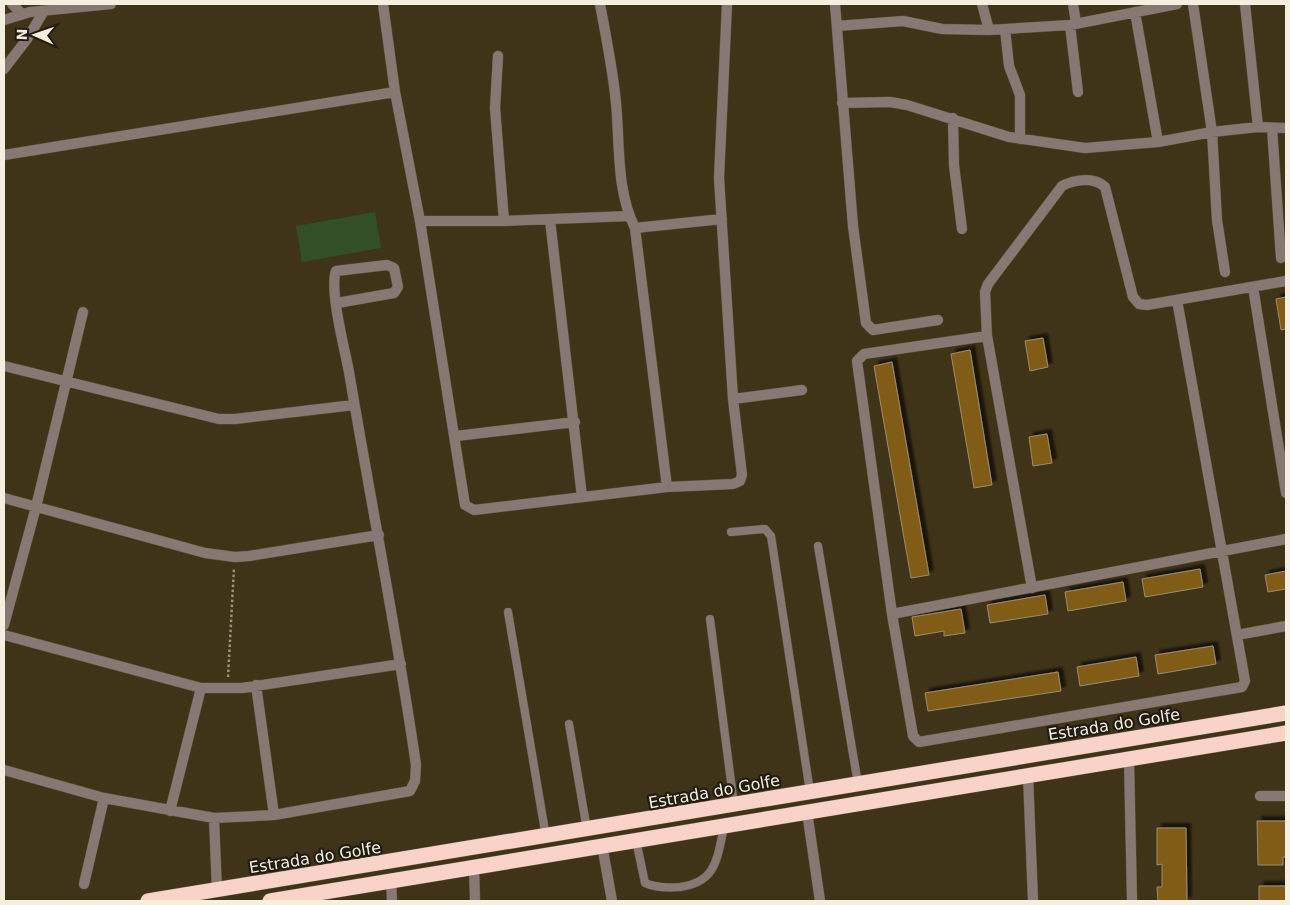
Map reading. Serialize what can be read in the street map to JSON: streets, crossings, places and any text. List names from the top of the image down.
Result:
{
  "streets": {
    "highway": ["Estrada do Golfe"]
  },
  "north": "left"
}
